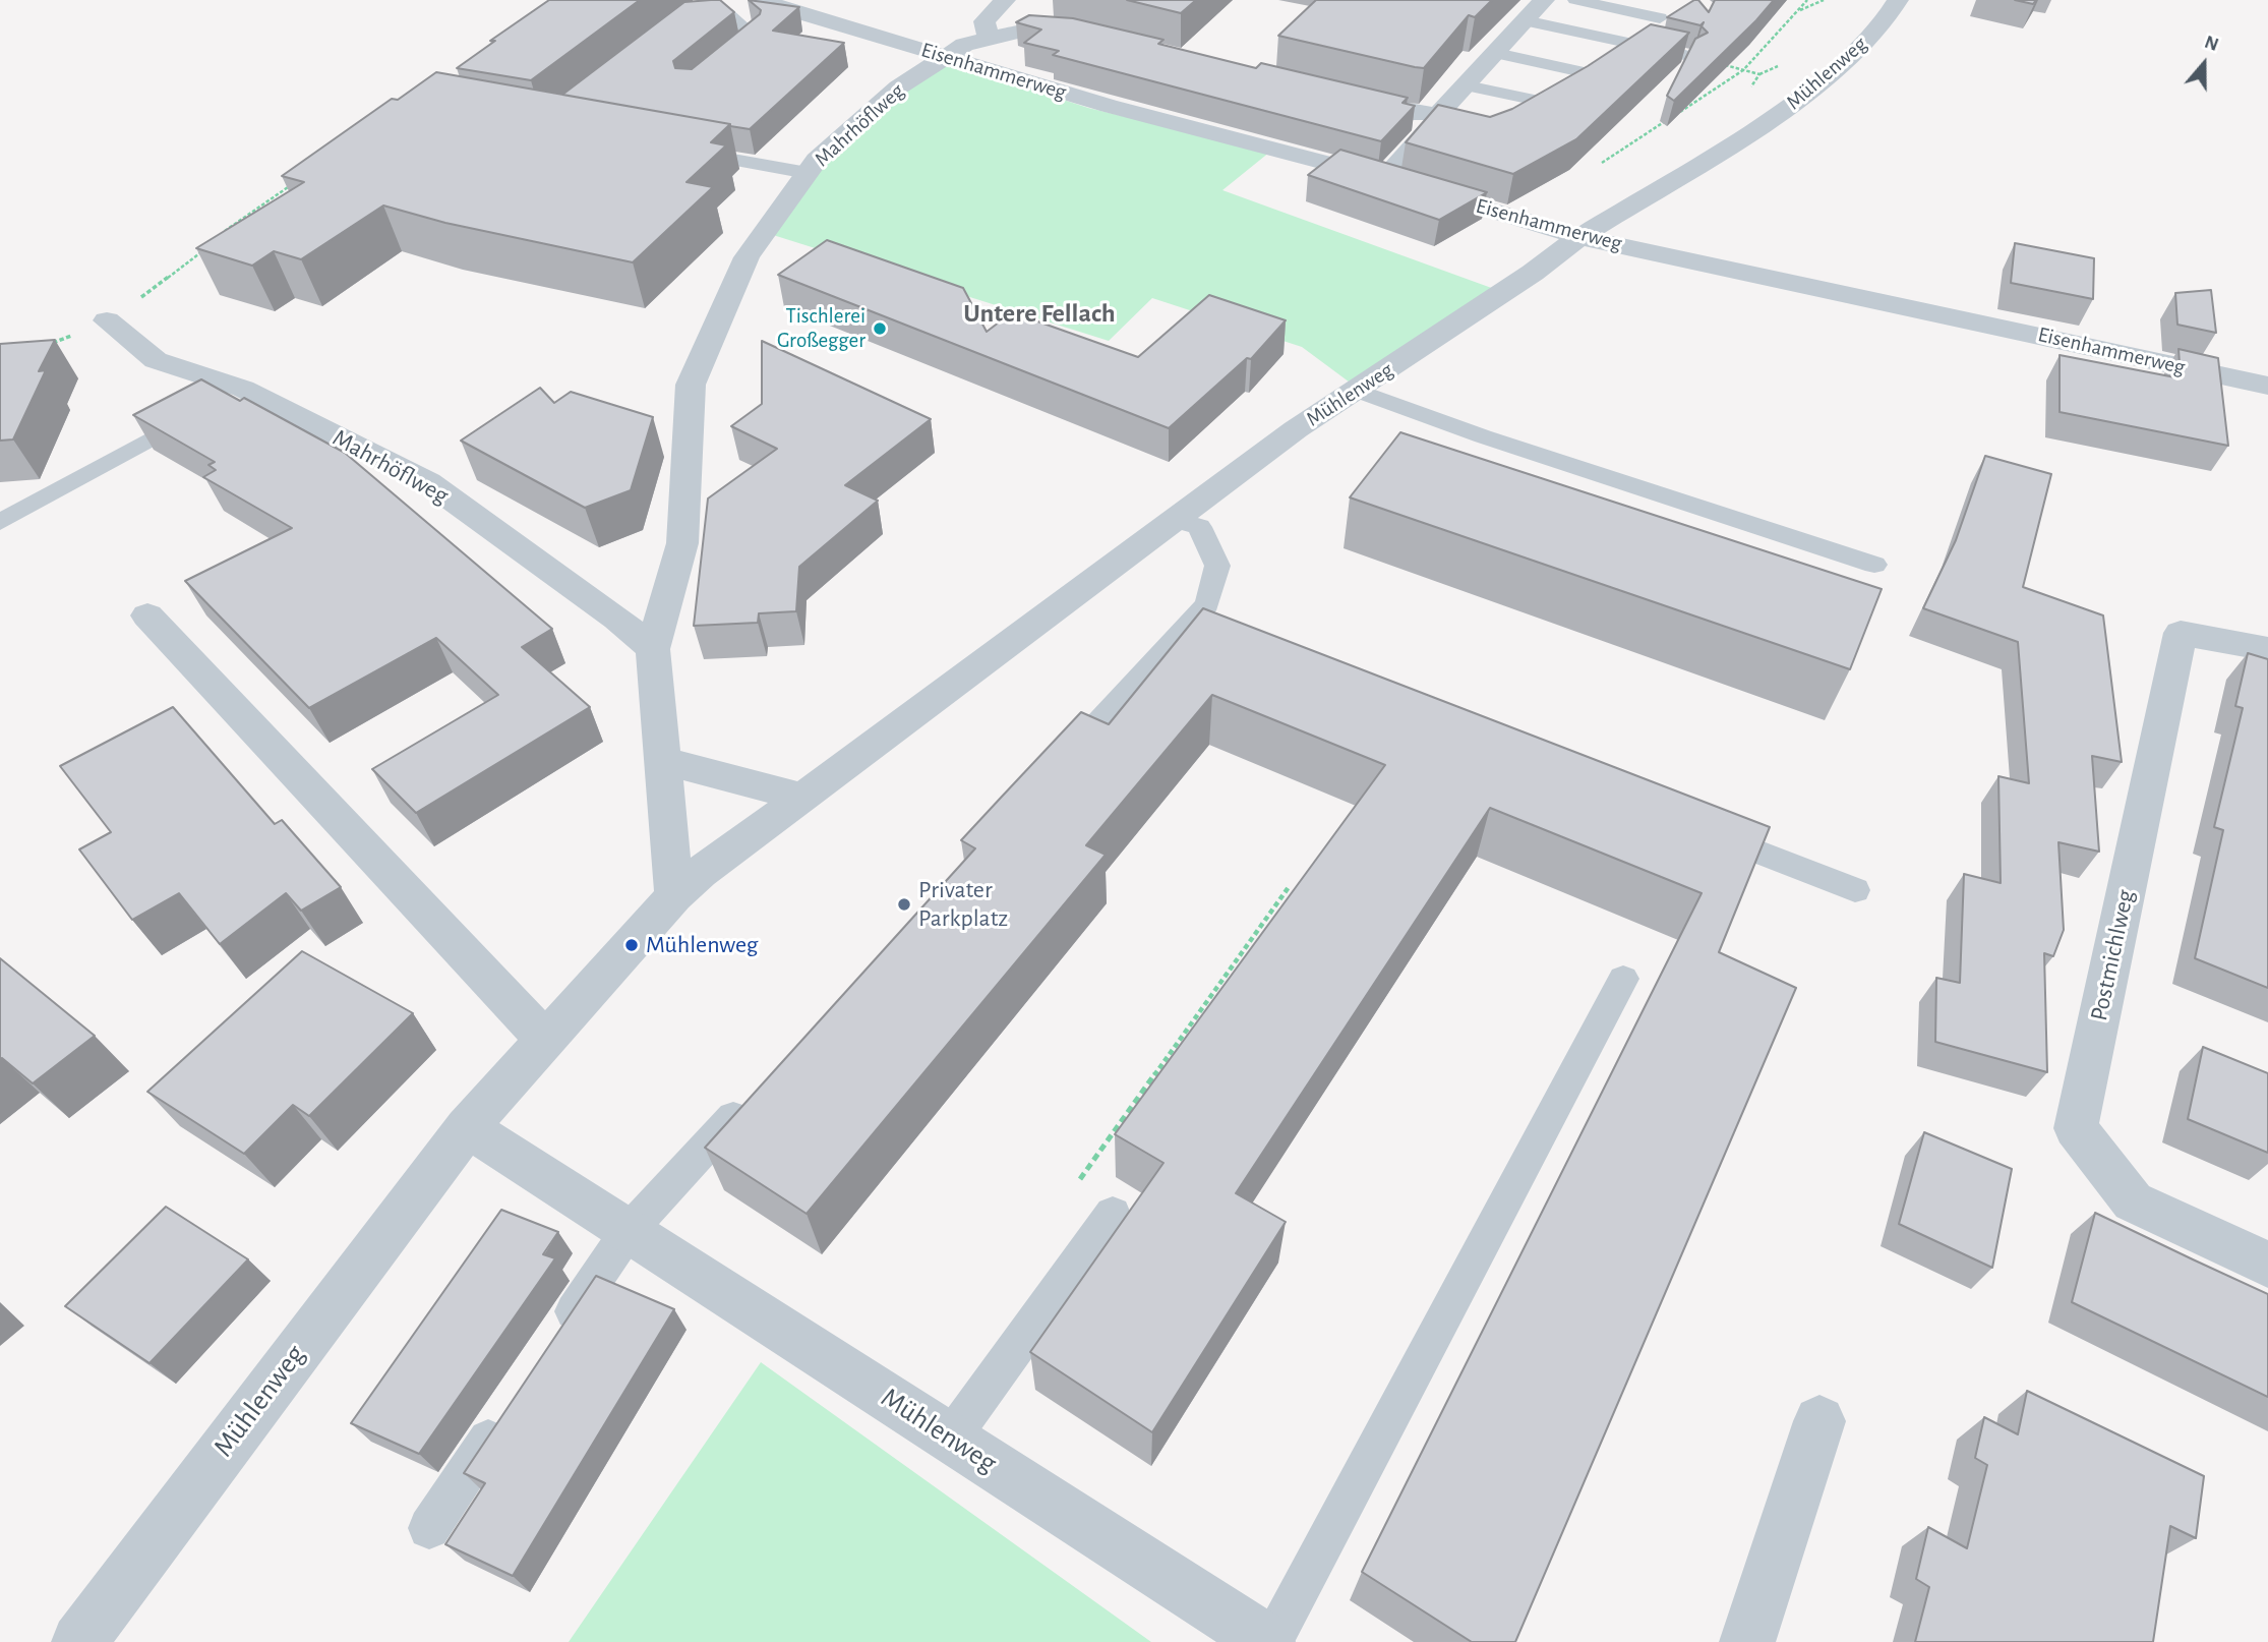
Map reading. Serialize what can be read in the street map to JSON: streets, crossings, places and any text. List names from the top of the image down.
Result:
{
  "streets": {
    "street": [
      "Eisenhammerweg",
      "Mühlenweg",
      "Mahrhöflweg",
      "Postmichlweg"
    ]
  },
  "crossings": [
    ["Eisenhammerweg", "Mühlenweg"],
    ["Eisenhammerweg", "Mahrhöflweg"],
    ["Mühlenweg", "Mahrhöflweg"]
  ],
  "districts": ["Untere Fellach"],
  "places": ["Tischlerei Großegger", "Privater Parkplatz", "Mühlenweg"],
  "north": "top"
}
